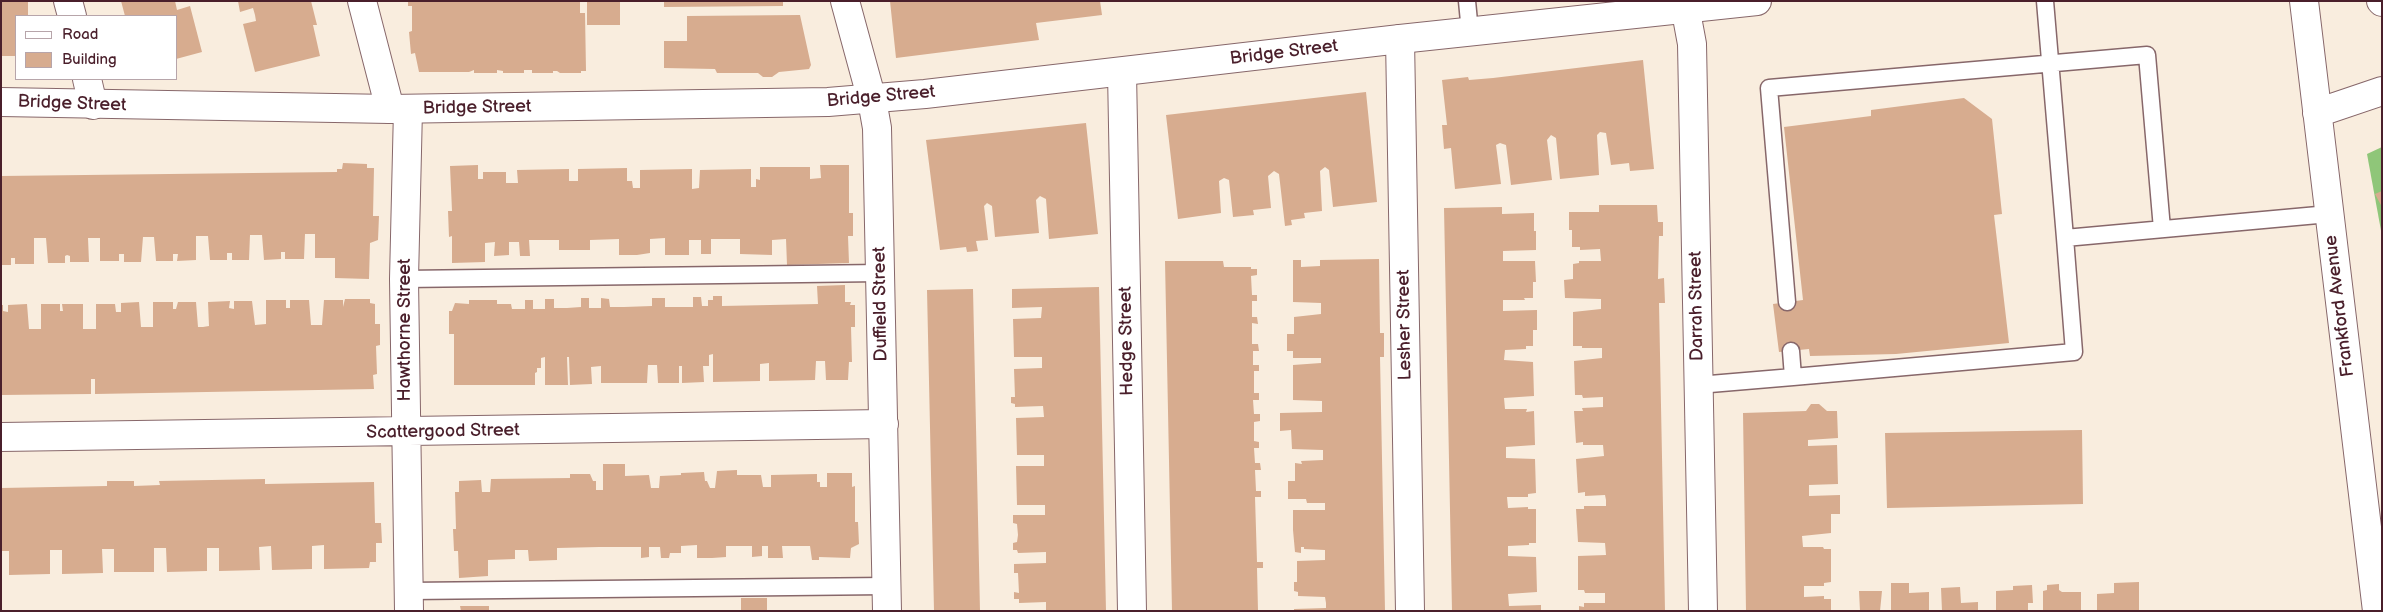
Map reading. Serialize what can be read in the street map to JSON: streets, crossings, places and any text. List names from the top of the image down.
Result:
{
  "streets": {
    "street": [
      "Bridge Street",
      "Duffield Street",
      "Darrah Street",
      "Frankford Avenue",
      "Lesher Street",
      "Hawthorne Street",
      "Hedge Street",
      "Scattergood Street"
    ]
  },
  "crossings": [
    ["Bridge Street", "Duffield Street"],
    ["Bridge Street", "Darrah Street"],
    ["Bridge Street", "Lesher Street"],
    ["Bridge Street", "Hawthorne Street"],
    ["Bridge Street", "Hedge Street"],
    ["Duffield Street", "Scattergood Street"],
    ["Hawthorne Street", "Scattergood Street"]
  ],
  "legend": ["Road", "Building"]
}
